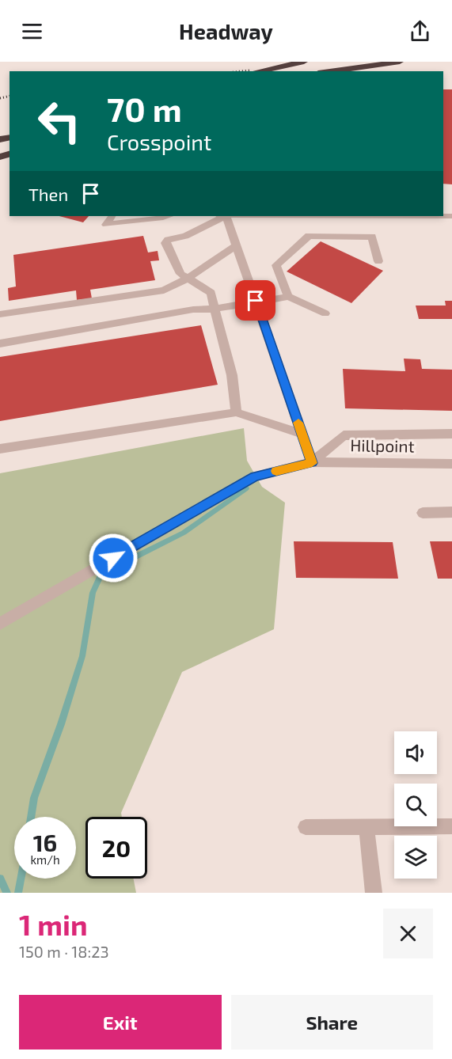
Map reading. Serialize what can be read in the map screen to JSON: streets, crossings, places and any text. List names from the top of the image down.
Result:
{
  "streets": {
    "street": ["Hillpoint"]
  },
  "page": {
    "header": "Headway",
    "turn": ["70 m", "Crosspoint"],
    "then": "Then",
    "speed": "16 km/h",
    "limit": "20",
    "heading": ["1 min", "150 m · 18:23"],
    "buttons": ["Exit", "Share"]
  }
}
